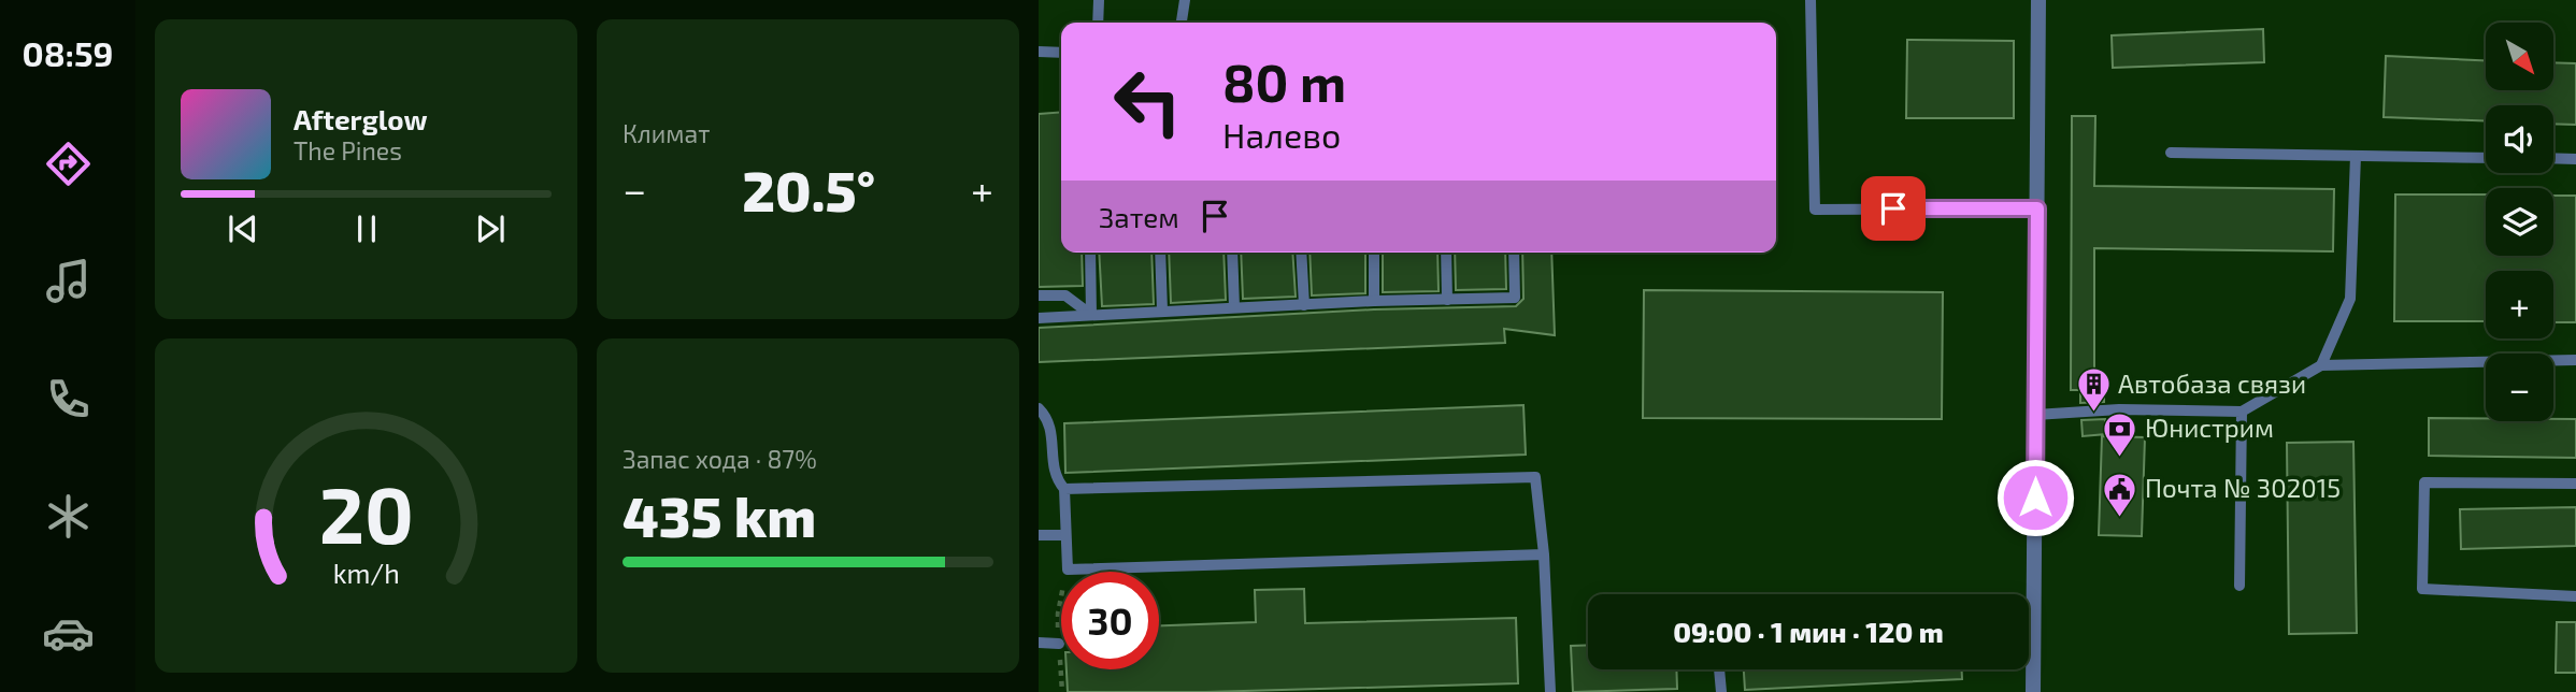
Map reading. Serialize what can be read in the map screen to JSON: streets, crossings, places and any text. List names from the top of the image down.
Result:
{
  "places": {
    "building": ["Автобаза связи"],
    "bank": ["Юнистрим"],
    "public building": ["Почта № 302015"]
  },
  "north": "bottom right",
  "page": {
    "tabs": "08:59",
    "tile": [
      "Климат",
      ["Запас хода · 87%", "435 km"]
    ],
    "map_buttons": ["+", "−"],
    "turn": ["80 m", "Налево"],
    "song": ["Afterglow", "The Pines"],
    "heat": ["−", "20.5°", "+"],
    "then": "Затем",
    "limit": "30",
    "trip": "09:00 · 1 мин · 120 m",
    "gauge": ["20", "km/h"]
  }
}
